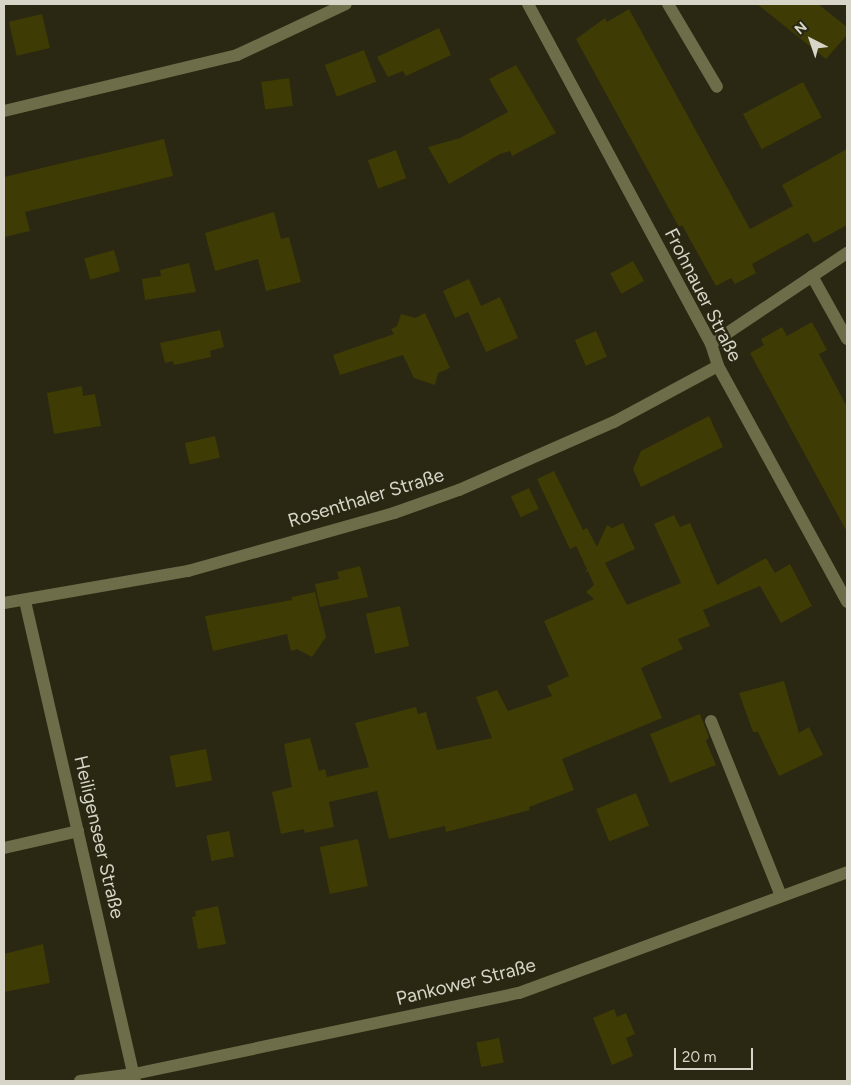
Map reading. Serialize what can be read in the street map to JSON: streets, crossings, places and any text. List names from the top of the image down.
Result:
{
  "streets": {
    "street": [
      "Frohnauer Straße",
      "Rosenthaler Straße",
      "Heiligenseer Straße",
      "Pankower Straße"
    ]
  },
  "crossings": [
    ["Frohnauer Straße", "Rosenthaler Straße"],
    ["Rosenthaler Straße", "Heiligenseer Straße"],
    ["Heiligenseer Straße", "Pankower Straße"]
  ],
  "scale_bar": "20 m",
  "north": "top left"
}
